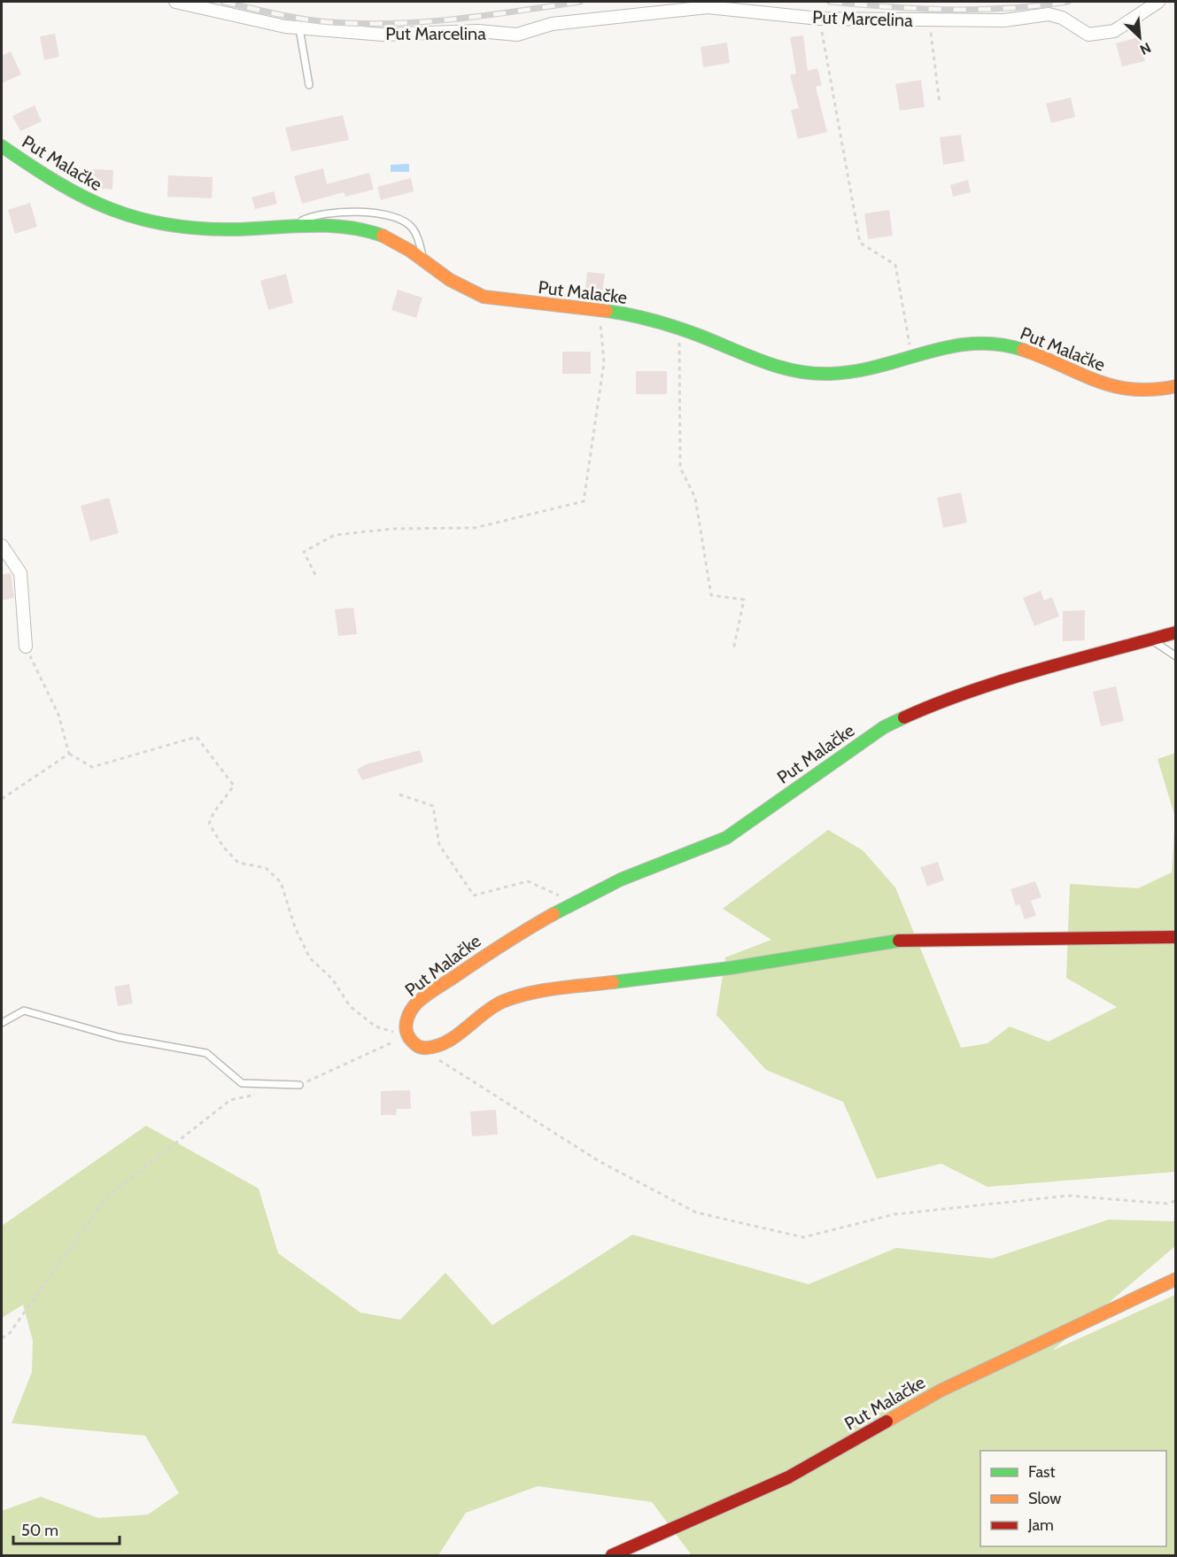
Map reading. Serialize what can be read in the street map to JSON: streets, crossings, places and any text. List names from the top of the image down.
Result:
{
  "streets": {
    "main road": ["Put Malačke"],
    "street": ["Put Marcelina"]
  },
  "legend": ["Fast", "Slow", "Jam"],
  "scale_bar": "50 m",
  "north": "bottom right"
}
